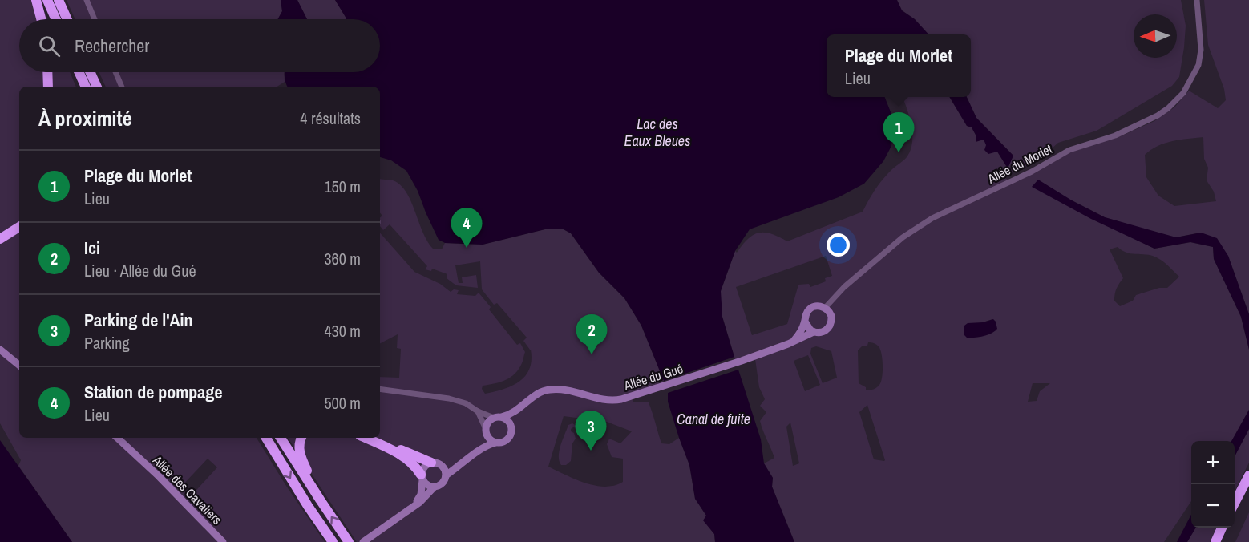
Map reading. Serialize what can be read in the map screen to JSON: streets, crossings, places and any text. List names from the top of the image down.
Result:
{
  "streets": {
    "street": ["Allée du Morlet", "Allée du Gué", "Allée des Cavaliers"]
  },
  "crossings": [
    ["Allée du Morlet", "Allée du Gué"]
  ],
  "water": ["Lac des Eaux Bleues", "Canal de fuite"],
  "north": "left",
  "page": {
    "search": "Rechercher",
    "popup": ["Plage du Morlet", "Lieu"],
    "heading": ["À proximité", "4 résultats"],
    "pins": [
      "1",
      "4",
      "2",
      "3"
    ],
    "list": [
      {
        "mark": "1",
        "name": "Plage du Morlet",
        "note": "Lieu",
        "value": "150 m"
      },
      {
        "mark": "2",
        "name": "Ici",
        "note": "Lieu · Allée du Gué",
        "value": "360 m"
      },
      {
        "mark": "3",
        "name": "Parking de l'Ain",
        "note": "Parking",
        "value": "430 m"
      },
      {
        "mark": "4",
        "name": "Station de pompage",
        "note": "Lieu",
        "value": "500 m"
      }
    ],
    "map_buttons": ["+", "−"]
  }
}
